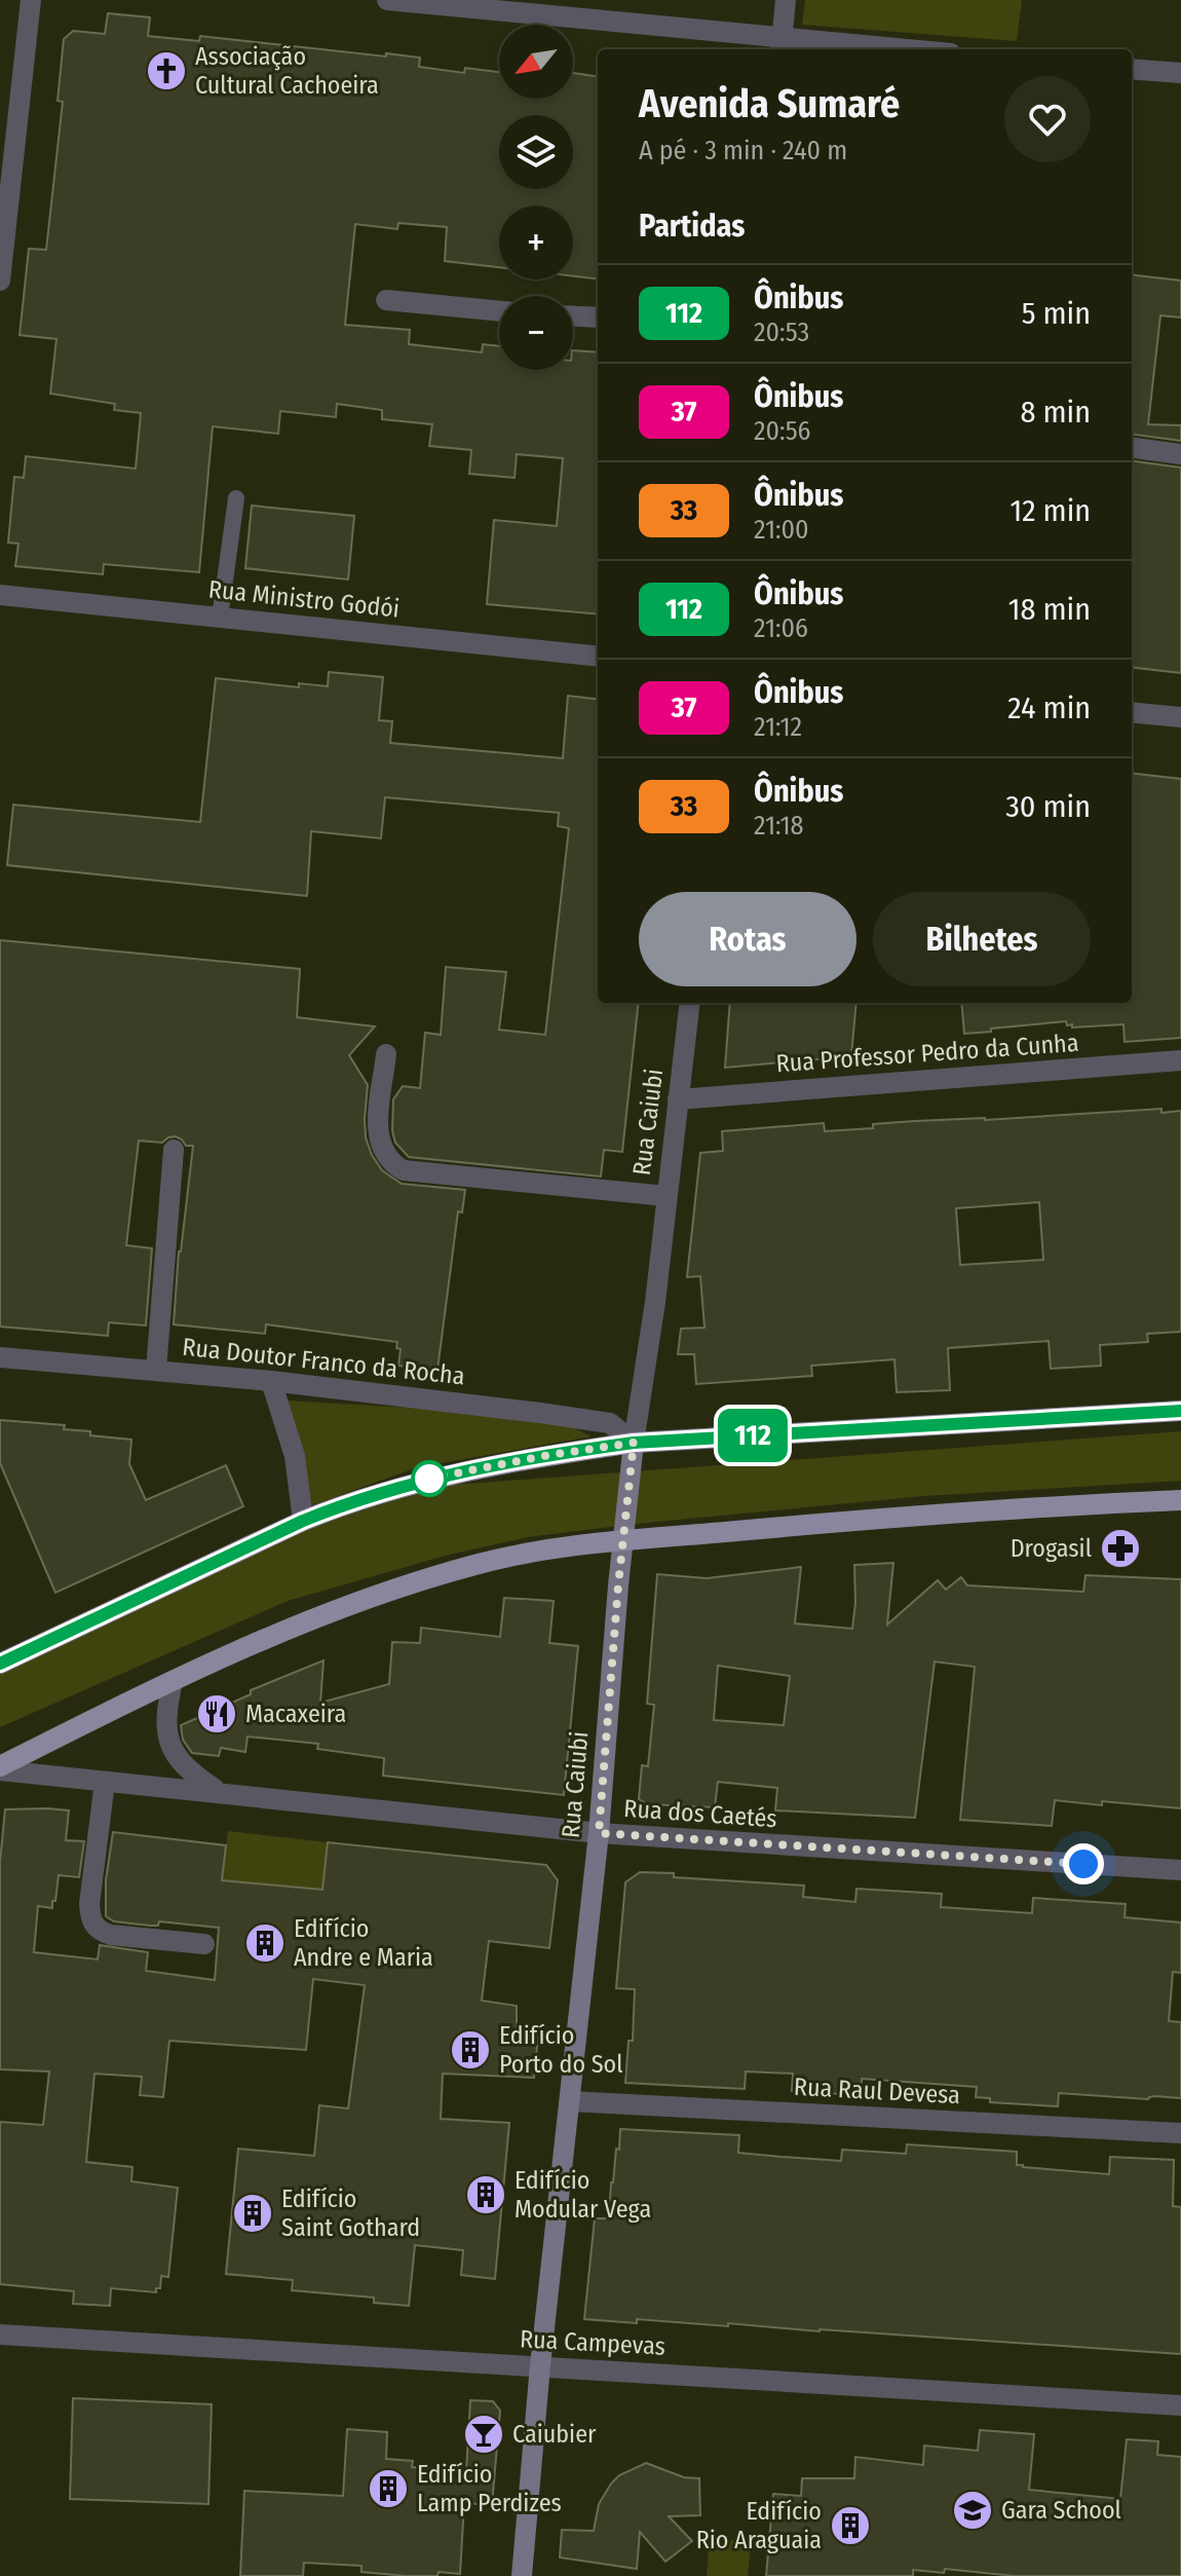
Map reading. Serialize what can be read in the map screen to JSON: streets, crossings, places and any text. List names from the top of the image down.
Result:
{
  "streets": {
    "main road": ["Rua Caiubi"],
    "street": [
      "Rua Ministro Godói",
      "Rua Professor Pedro da Cunha",
      "Rua Doutor Franco da Rocha",
      "Rua dos Caetés",
      "Rua Raul Devesa",
      "Rua Campevas"
    ]
  },
  "crossings": [
    ["Rua Professor Pedro da Cunha", "Rua Caiubi"],
    ["Rua Caiubi", "Rua Doutor Franco da Rocha"],
    ["Rua Caiubi", "Rua dos Caetés"],
    ["Rua Caiubi", "Rua Raul Devesa"],
    ["Rua Caiubi", "Rua Campevas"]
  ],
  "places": {
    "church": ["Associação Cultural Cachoeira"],
    "pharmacy": ["Drogasil"],
    "restaurant": ["Macaxeira"],
    "building": [
      "Edifício Andre e Maria",
      "Edifício Porto do Sol",
      "Edifício Modular Vega",
      "Edifício Saint Gothard",
      "Edifício Lamp Perdizes",
      "Edifício Rio Araguaia"
    ],
    "bar": ["Caiubier"],
    "school or university": ["Gara School"]
  },
  "lines": ["bus line 112"],
  "north": "bottom left",
  "page": {
    "on_map": "112",
    "map_buttons": ["+", "−"],
    "heading": [
      ["Avenida Sumaré", "A pé · 3 min · 240 m"],
      "Partidas"
    ],
    "list": [
      {
        "mark": "112",
        "name": "Ônibus",
        "note": "20:53",
        "value": "5 min"
      },
      {
        "mark": "37",
        "name": "Ônibus",
        "note": "20:56",
        "value": "8 min"
      },
      {
        "mark": "33",
        "name": "Ônibus",
        "note": "21:00",
        "value": "12 min"
      },
      {
        "mark": "112",
        "name": "Ônibus",
        "note": "21:06",
        "value": "18 min"
      },
      {
        "mark": "37",
        "name": "Ônibus",
        "note": "21:12",
        "value": "24 min"
      },
      {
        "mark": "33",
        "name": "Ônibus",
        "note": "21:18",
        "value": "30 min"
      }
    ],
    "buttons": ["Rotas", "Bilhetes"]
  }
}
